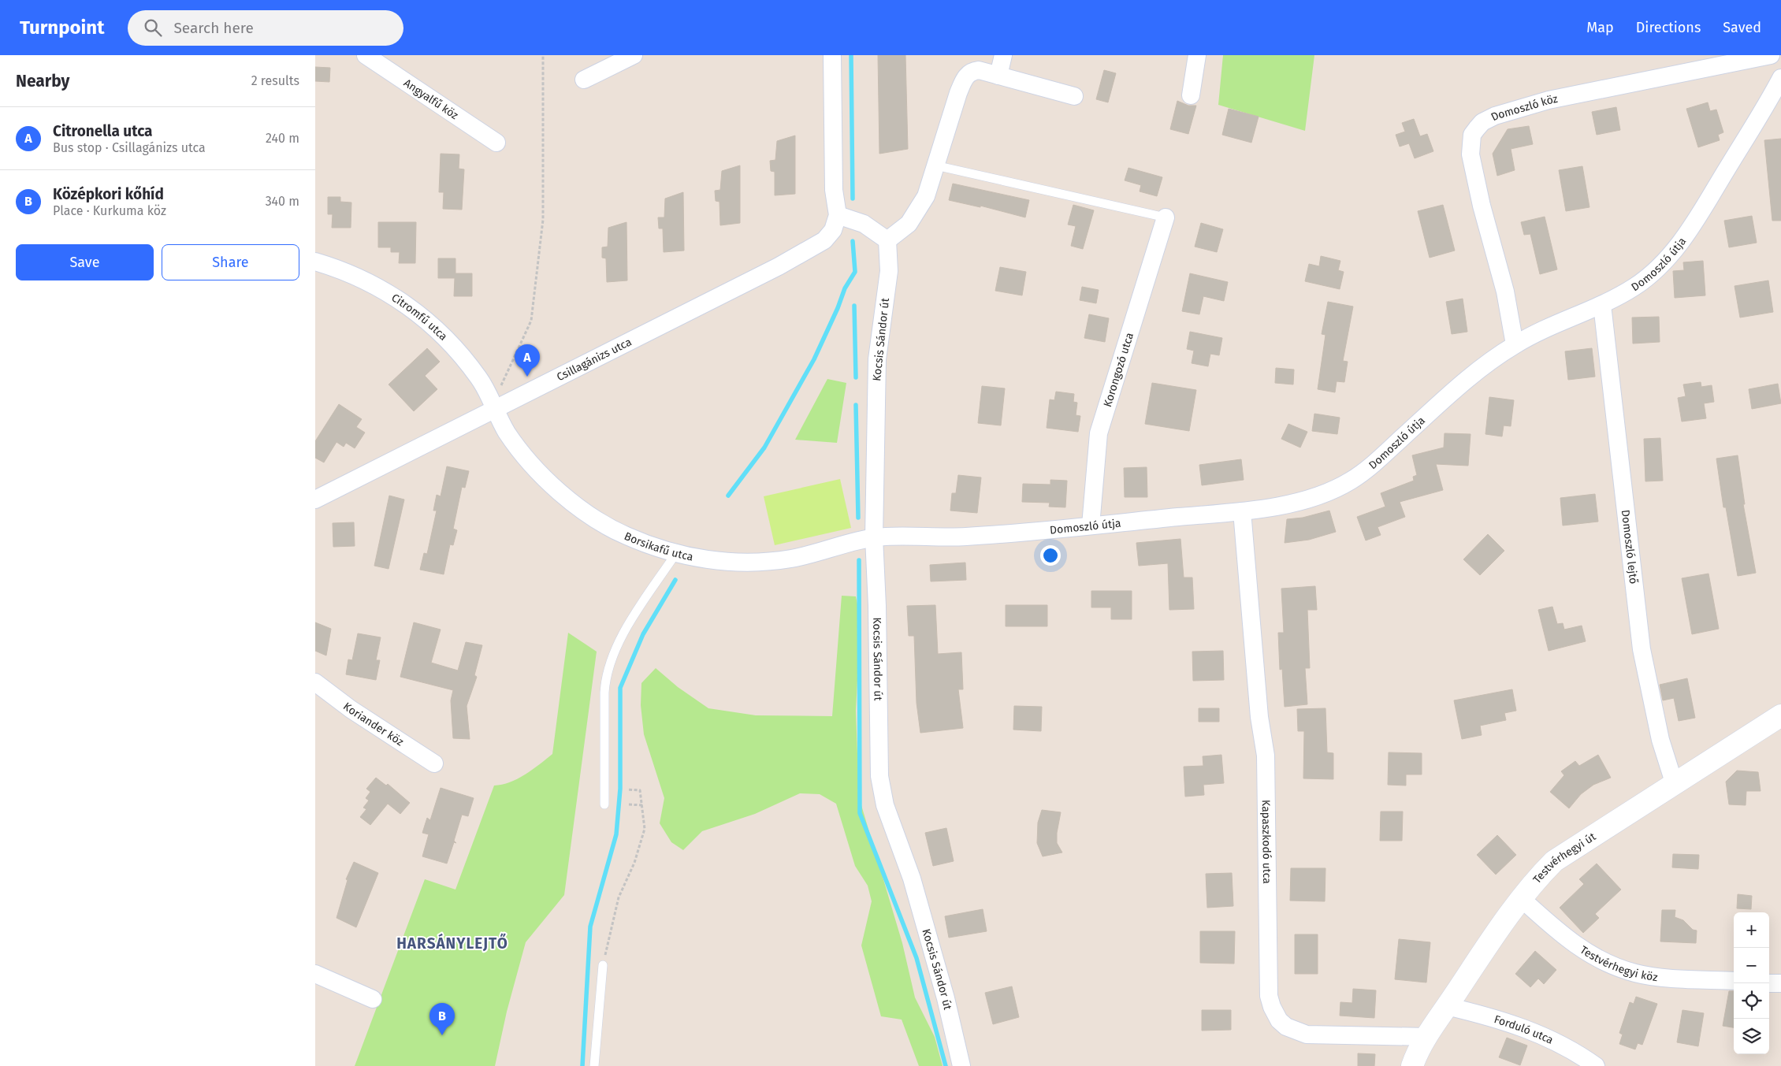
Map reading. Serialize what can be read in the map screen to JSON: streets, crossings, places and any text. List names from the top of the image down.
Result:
{
  "streets": {
    "street": [
      "Angyalfű köz",
      "Domoszló köz",
      "Domoszló útja",
      "Citromfű utca",
      "Kocsis Sándor út",
      "Csillagánizs utca",
      "Korongozó utca",
      "Borsikafű utca",
      "Domoszló lejtő",
      "Koriander köz",
      "Kapaszkodó utca",
      "Testvérhegyi út",
      "Testvérhegyi köz",
      "Forduló utca"
    ]
  },
  "crossings": [
    ["Domoszló köz", "Domoszló útja"],
    ["Domoszló útja", "Kocsis Sándor út"],
    ["Domoszló útja", "Korongozó utca"],
    ["Domoszló útja", "Borsikafű utca"],
    ["Domoszló útja", "Domoszló lejtő"],
    ["Domoszló útja", "Kapaszkodó utca"],
    ["Citromfű utca", "Csillagánizs utca"],
    ["Citromfű utca", "Borsikafű utca"],
    ["Kocsis Sándor út", "Borsikafű utca"],
    ["Csillagánizs utca", "Borsikafű utca"],
    ["Domoszló lejtő", "Testvérhegyi út"],
    ["Kapaszkodó utca", "Testvérhegyi út"],
    ["Testvérhegyi út", "Testvérhegyi köz"],
    ["Testvérhegyi út", "Forduló utca"]
  ],
  "districts": ["HARSÁNYLEJTŐ"],
  "page": {
    "header": "Turnpoint",
    "search": "Search here",
    "nav": ["Map", "Directions", "Saved"],
    "heading": ["Nearby", "2 results"],
    "list": [
      {
        "mark": "A",
        "name": "Citronella utca",
        "note": "Bus stop · Csillagánizs utca",
        "value": "240 m"
      },
      {
        "mark": "B",
        "name": "Középkori kőhíd",
        "note": "Place · Kurkuma köz",
        "value": "340 m"
      }
    ],
    "buttons": ["Save", "Share"],
    "pins": ["A", "B"],
    "map_buttons": ["+", "−"]
  }
}
